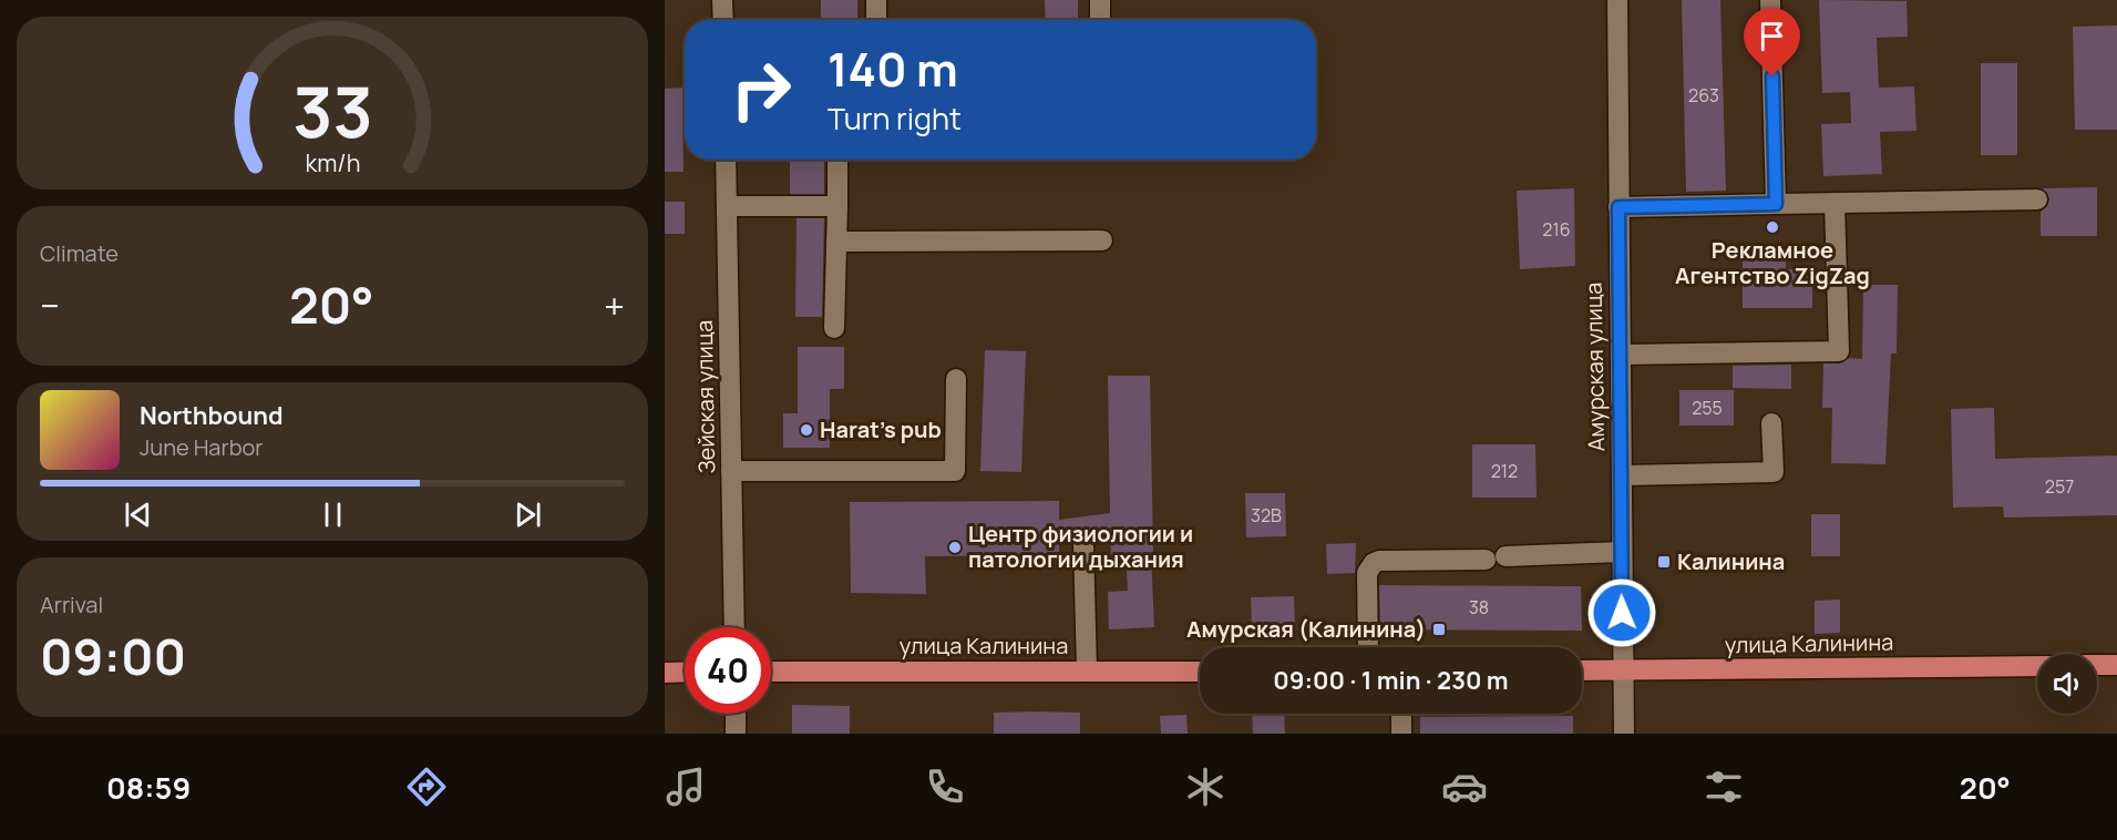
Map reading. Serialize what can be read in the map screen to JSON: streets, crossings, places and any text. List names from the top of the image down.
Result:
{
  "streets": {
    "main road": ["улица Калинина"],
    "street": ["Амурская улица", "Зейская улица"]
  },
  "crossings": [
    ["Амурская улица", "улица Калинина"]
  ],
  "places": {
    "other": ["Рекламное Агентство ZigZag", "Harat’s pub", "Центр физиологии и патологии дыхания"],
    "transit": ["Калинина", "Амурская (Калинина)"]
  },
  "house_numbers": [
    "263",
    "216",
    "255",
    "212",
    "257",
    "32В",
    "38"
  ],
  "page": {
    "turn": ["140 m", "Turn right"],
    "tile": [
      "Climate",
      ["Arrival", "09:00"]
    ],
    "heat": ["−", "20°", "+"],
    "song": ["Northbound", "June Harbor"],
    "limit": "40",
    "trip": "09:00 · 1 min · 230 m",
    "tabs": ["08:59", "20°"],
    "gauge": ["33", "km/h"]
  }
}
